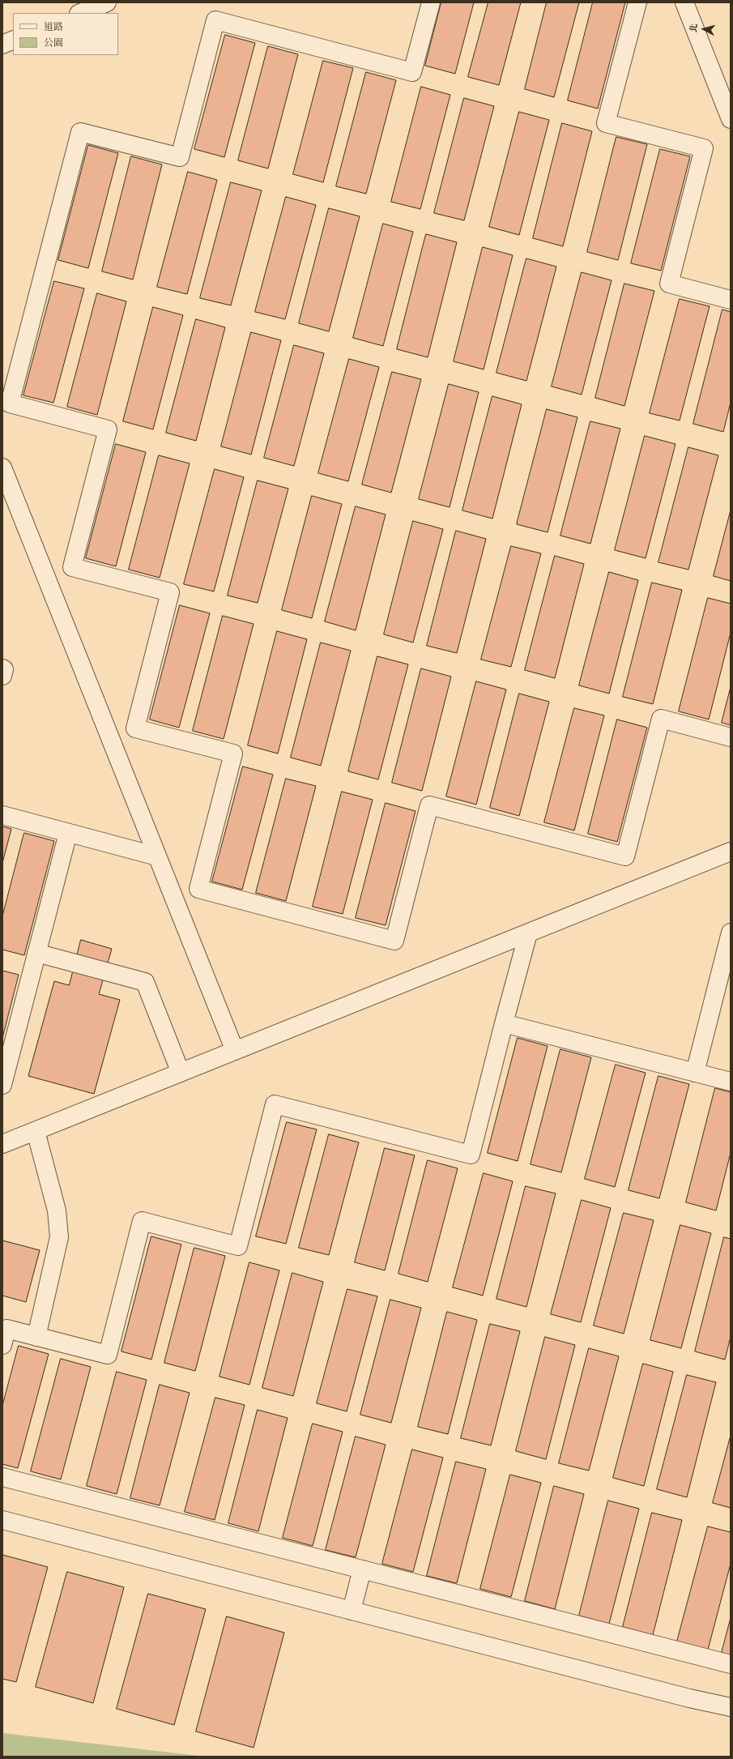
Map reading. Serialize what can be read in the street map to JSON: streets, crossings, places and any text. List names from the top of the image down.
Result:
{
  "legend": ["道路", "公園"],
  "north": "left"
}
